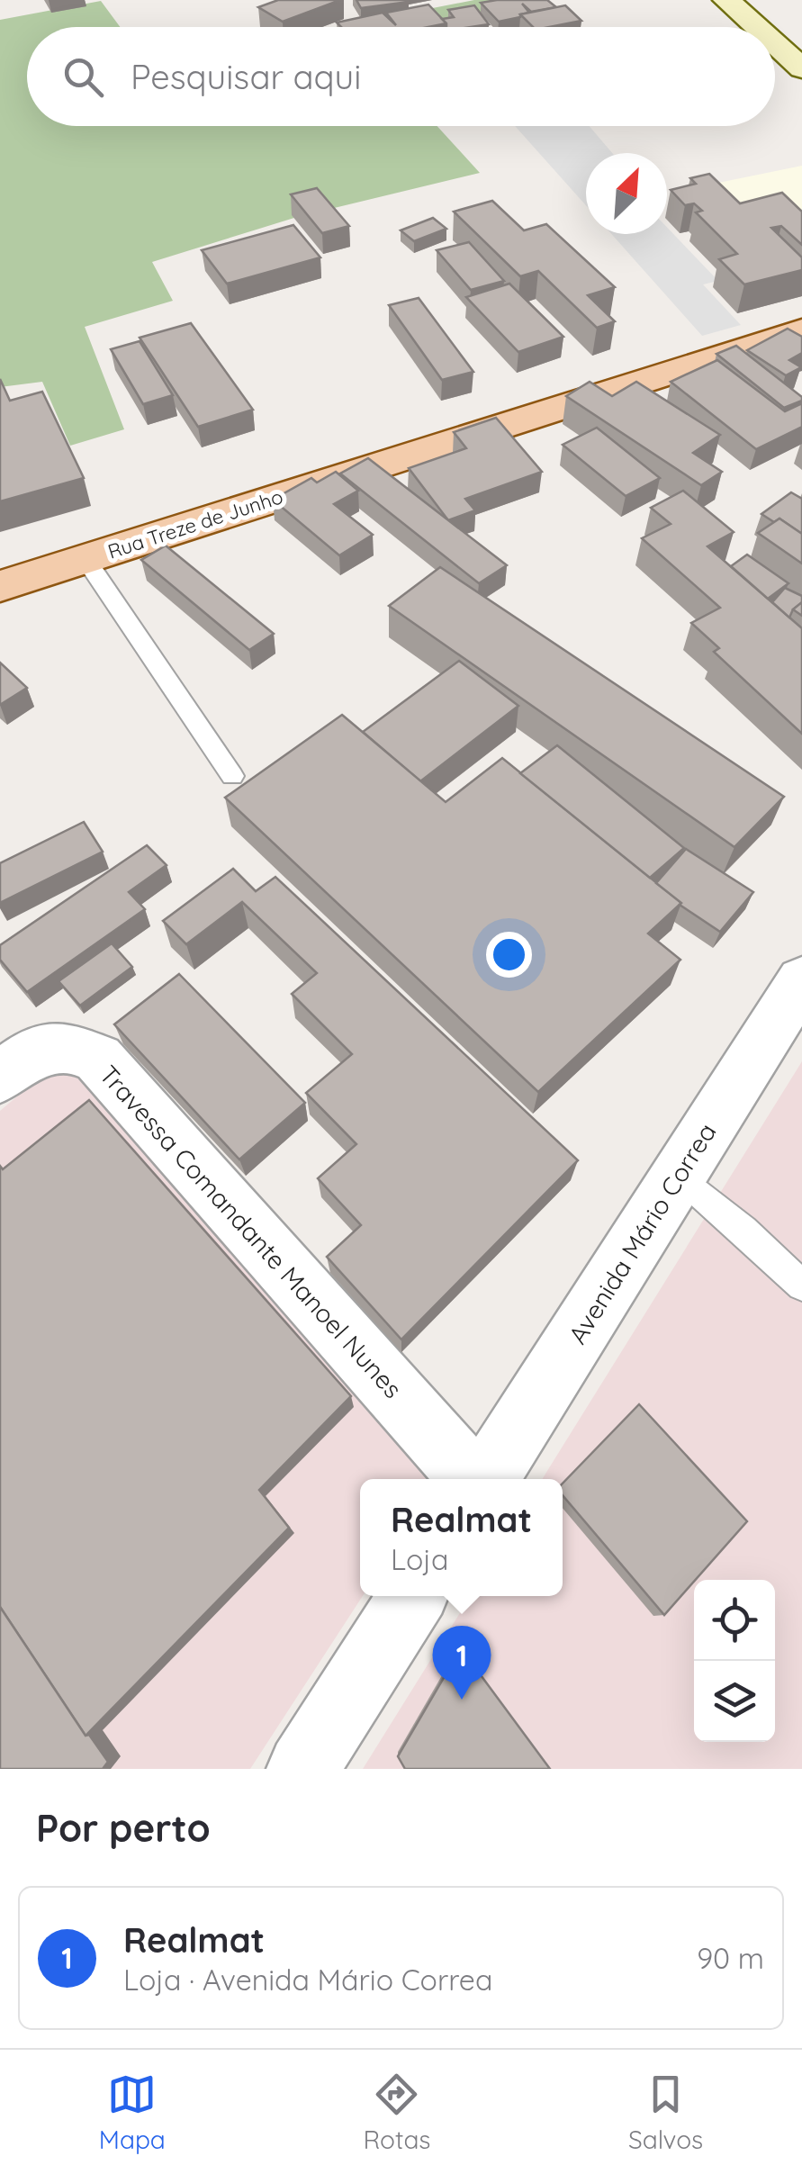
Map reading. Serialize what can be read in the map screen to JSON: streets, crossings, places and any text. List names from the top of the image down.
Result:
{
  "streets": {
    "main road": ["Rua Treze de Junho"],
    "street": ["Travessa Comandante Manoel Nunes", "Avenida Mário Correa"]
  },
  "north": "top right",
  "page": {
    "search": "Pesquisar aqui",
    "popup": ["Realmat", "Loja"],
    "pins": "1",
    "heading": "Por perto",
    "list": [
      {
        "mark": "1",
        "name": "Realmat",
        "note": "Loja · Avenida Mário Correa",
        "value": "90 m"
      }
    ],
    "nav": ["Mapa", "Rotas", "Salvos"]
  }
}
